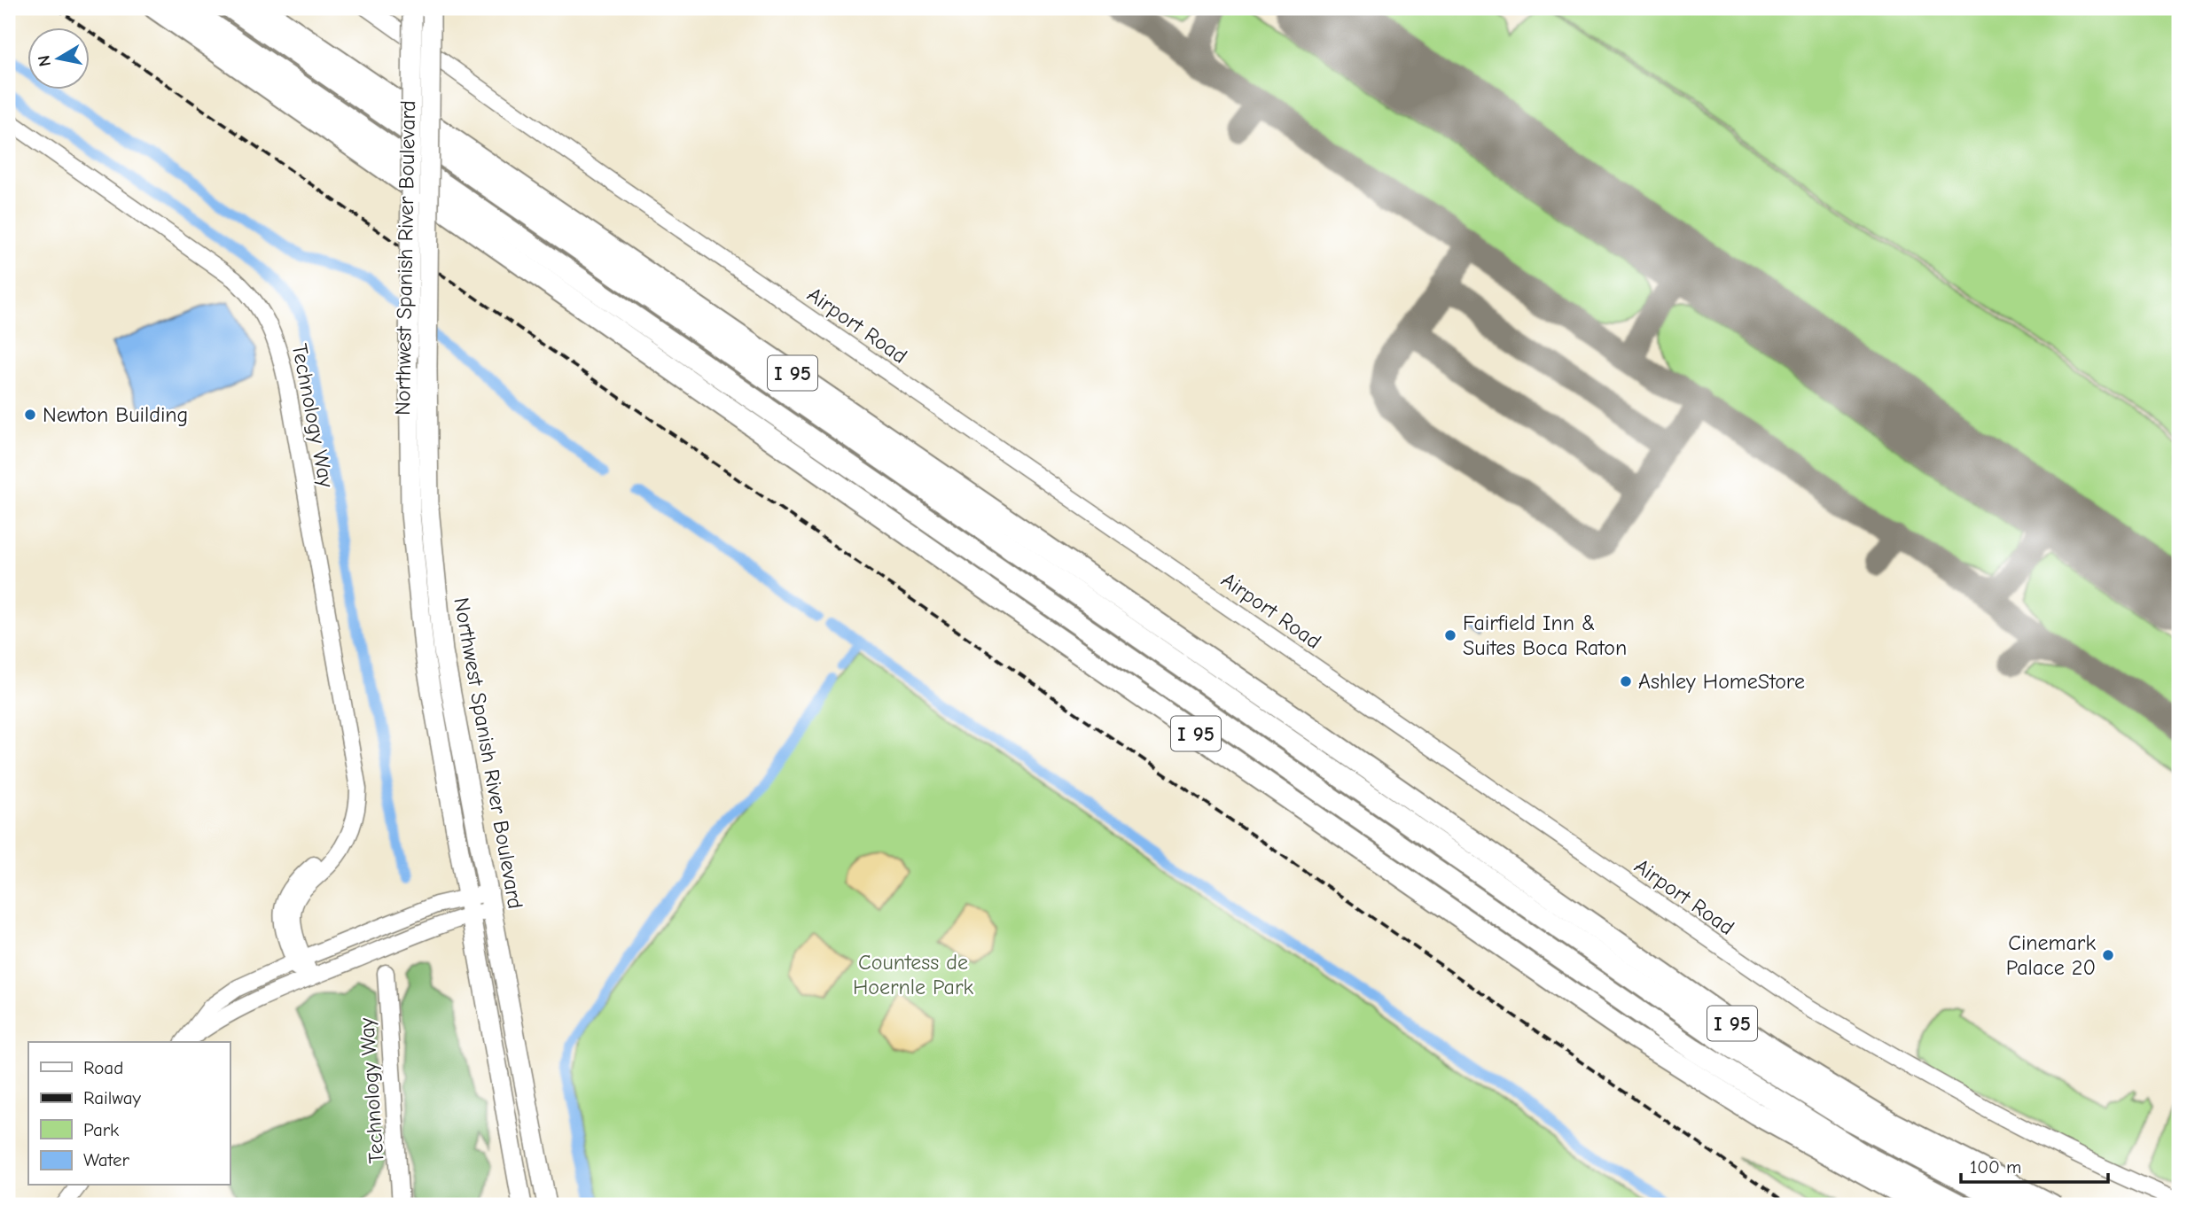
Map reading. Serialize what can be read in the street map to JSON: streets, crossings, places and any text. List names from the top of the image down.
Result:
{
  "streets": {
    "highway": ["I 95"],
    "main road": ["Northwest Spanish River Boulevard"],
    "street": ["Airport Road", "Technology Way"]
  },
  "parks": ["Countess de Hoernle Park"],
  "places": [
    "Newton Building",
    "Fairfield Inn & Suites Boca Raton",
    "Ashley HomeStore",
    "Cinemark Palace 20"
  ],
  "legend": [
    "Road",
    "Railway",
    "Park",
    "Water"
  ],
  "scale_bar": "100 m",
  "north": "left"
}
